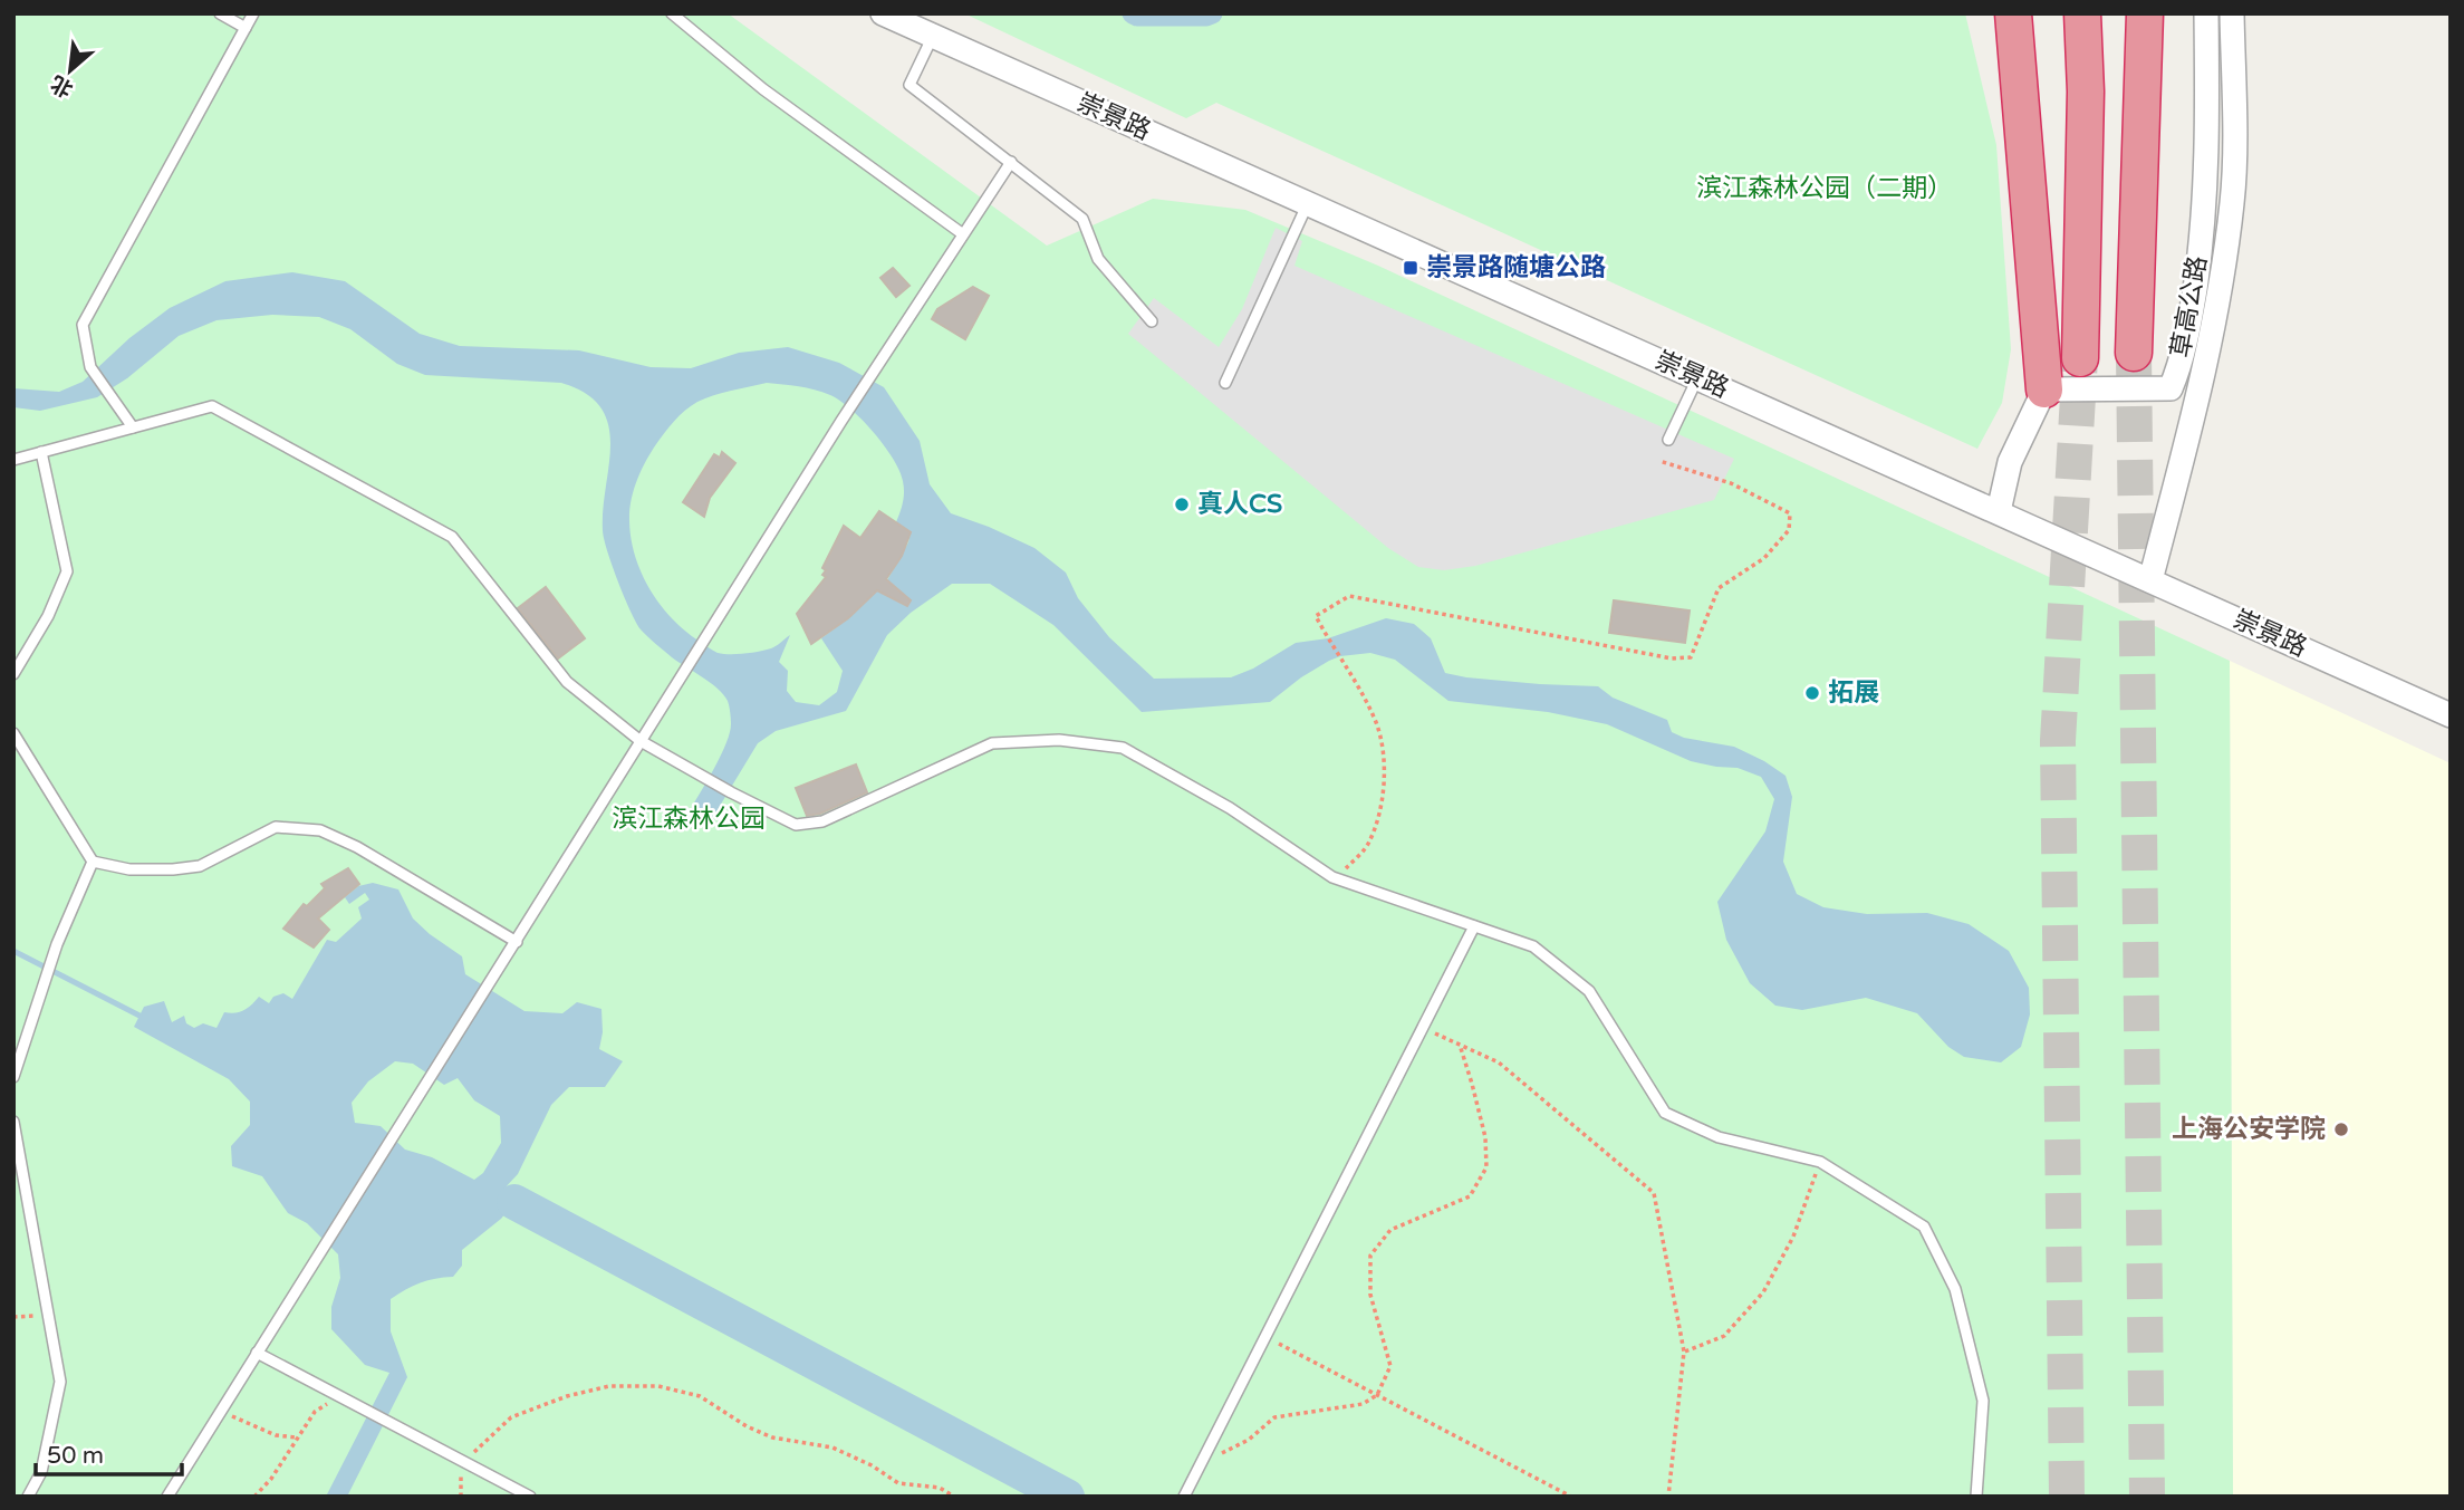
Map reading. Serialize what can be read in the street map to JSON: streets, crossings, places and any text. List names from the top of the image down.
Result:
{
  "streets": {
    "street": ["崇景路", "草高公路"]
  },
  "crossings": [
    ["崇景路", "草高公路"]
  ],
  "parks": ["滨江森林公园（二期）", "滨江森林公园"],
  "places": {
    "transit": ["崇景路随塘公路"],
    "other": ["真人CS", "拓展", "上海公安学院"]
  },
  "scale_bar": "50 m",
  "north": "bottom left"
}
